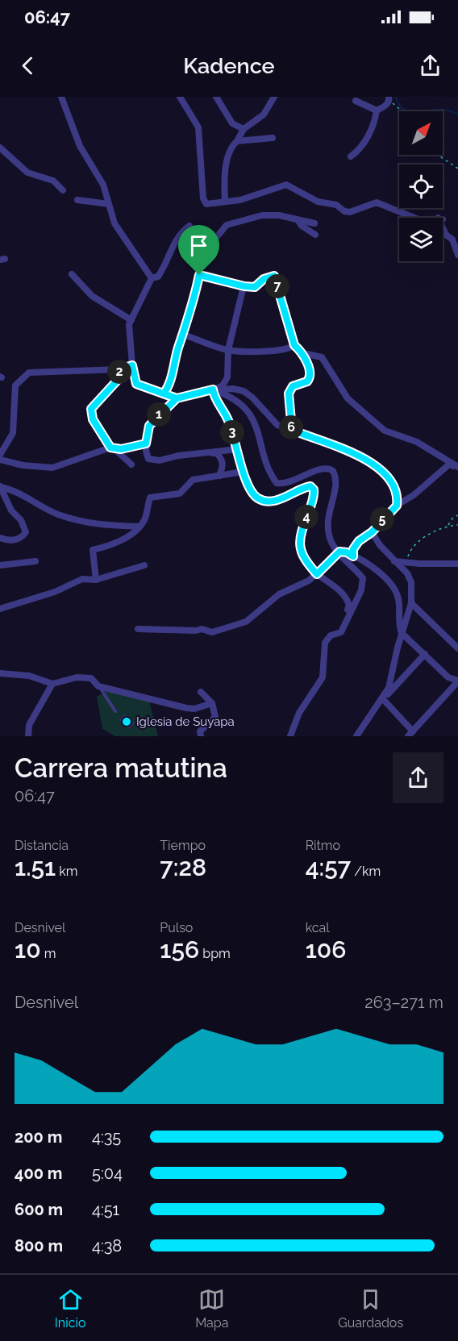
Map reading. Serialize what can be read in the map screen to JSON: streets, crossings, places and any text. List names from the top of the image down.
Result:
{
  "places": ["Iglesia de Suyapa"],
  "north": "top right",
  "page": {
    "status": "06:47",
    "header": "Kadence",
    "pins": [
      "7",
      "2",
      "1",
      "6",
      "3",
      "4",
      "5"
    ],
    "heading": ["Carrera matutina", "06:47"],
    "stats": [
      ["Distancia", "1.51 km"],
      ["Tiempo", "7:28"],
      ["Ritmo", "4:57 /km"],
      ["Desnivel", "10 m"],
      ["Pulso", "156 bpm"],
      ["kcal", "106"]
    ],
    "chart": ["Desnivel", "263–271 m"],
    "list": [
      {
        "name": "200 m",
        "note": "4:35"
      },
      {
        "name": "400 m",
        "note": "5:04"
      },
      {
        "name": "600 m",
        "note": "4:51"
      },
      {
        "name": "800 m",
        "note": "4:38"
      }
    ],
    "tabs": ["Inicio", "Mapa", "Guardados"]
  }
}
